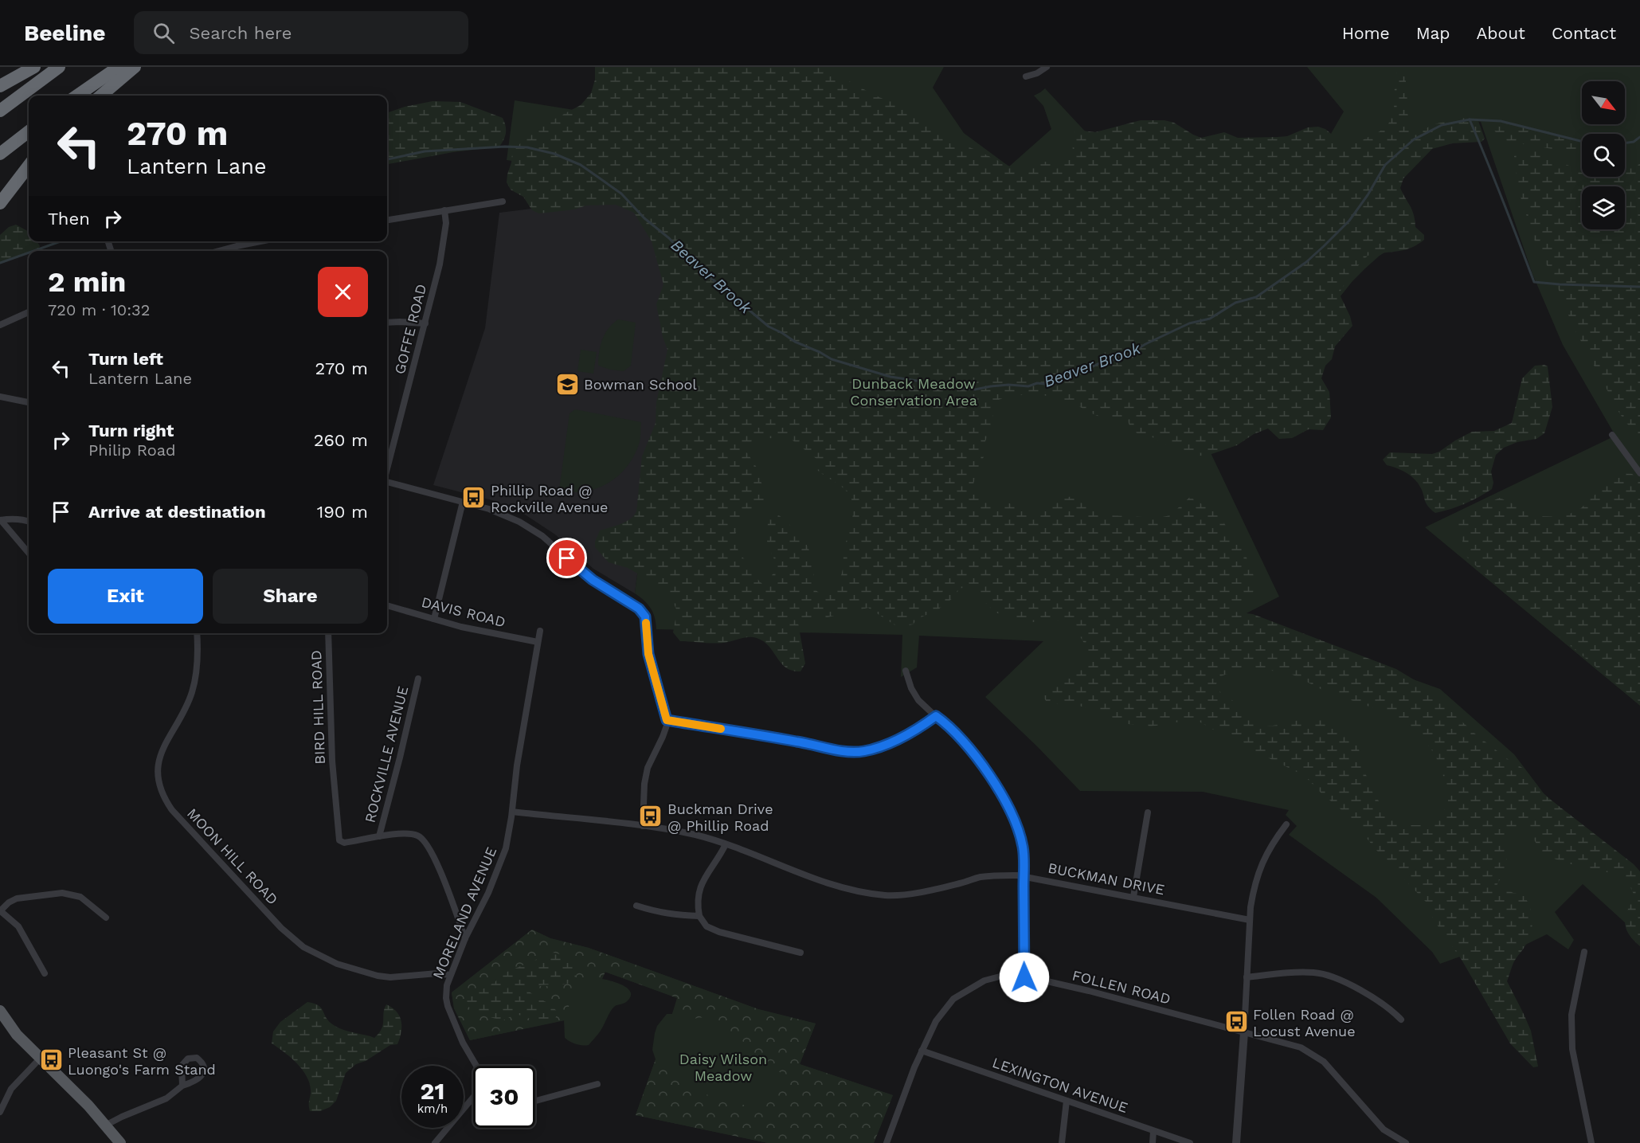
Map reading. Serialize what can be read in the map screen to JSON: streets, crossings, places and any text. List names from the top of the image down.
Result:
{
  "streets": {
    "street": [
      "GOFFE ROAD",
      "DAVIS ROAD",
      "BIRD HILL ROAD",
      "ROCKVILLE AVENUE",
      "MOON HILL ROAD",
      "BUCKMAN DRIVE",
      "MORELAND AVENUE",
      "FOLLEN ROAD",
      "LEXINGTON AVENUE"
    ]
  },
  "crossings": [
    ["DAVIS ROAD", "MORELAND AVENUE"],
    ["BIRD HILL ROAD", "ROCKVILLE AVENUE"],
    ["MOON HILL ROAD", "MORELAND AVENUE"],
    ["BUCKMAN DRIVE", "MORELAND AVENUE"],
    ["FOLLEN ROAD", "LEXINGTON AVENUE"]
  ],
  "water": ["Beaver Brook"],
  "parks": ["Dunback Meadow Conservation Area", "Daisy Wilson Meadow"],
  "places": {
    "school or university": ["Bowman School"],
    "bus stop": [
      "Phillip Road @ Rockville Avenue",
      "Buckman Drive @ Phillip Road",
      "Follen Road @ Locust Avenue",
      "Pleasant St @ Luongo's Farm Stand"
    ]
  },
  "north": "bottom right",
  "page": {
    "header": "Beeline",
    "search": "Search here",
    "nav": [
      "Home",
      "Map",
      "About",
      "Contact"
    ],
    "turn": ["270 m", "Lantern Lane"],
    "then": "Then",
    "heading": ["2 min", "720 m · 10:32"],
    "list": [
      {
        "name": "Turn left",
        "note": "Lantern Lane",
        "value": "270 m"
      },
      {
        "name": "Turn right",
        "note": "Philip Road",
        "value": "260 m"
      },
      {
        "name": "Arrive at destination",
        "value": "190 m"
      }
    ],
    "buttons": ["Exit", "Share"],
    "speed": "21 km/h",
    "limit": "30"
  }
}
